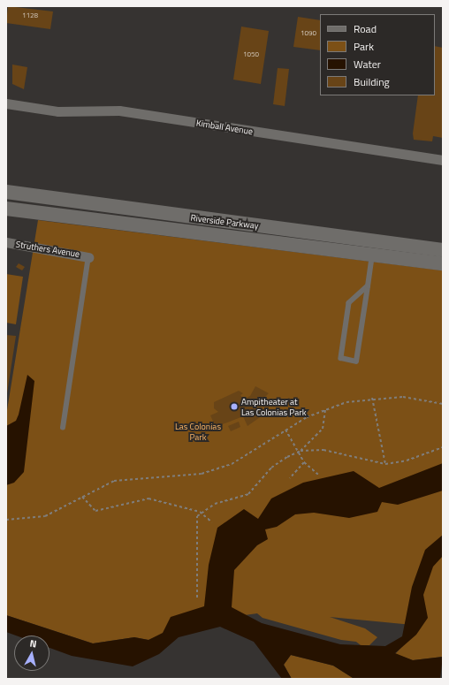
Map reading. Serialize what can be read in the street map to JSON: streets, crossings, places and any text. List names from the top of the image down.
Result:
{
  "streets": {
    "main road": ["Riverside Parkway"],
    "street": ["Kimball Avenue", "Struthers Avenue"]
  },
  "parks": ["Las Colonias Park"],
  "places": ["Ampitheater at Las Colonias Park"],
  "house_numbers": ["1128", "1090", "1050"],
  "legend": [
    "Road",
    "Park",
    "Water",
    "Building"
  ],
  "north": "top"
}
